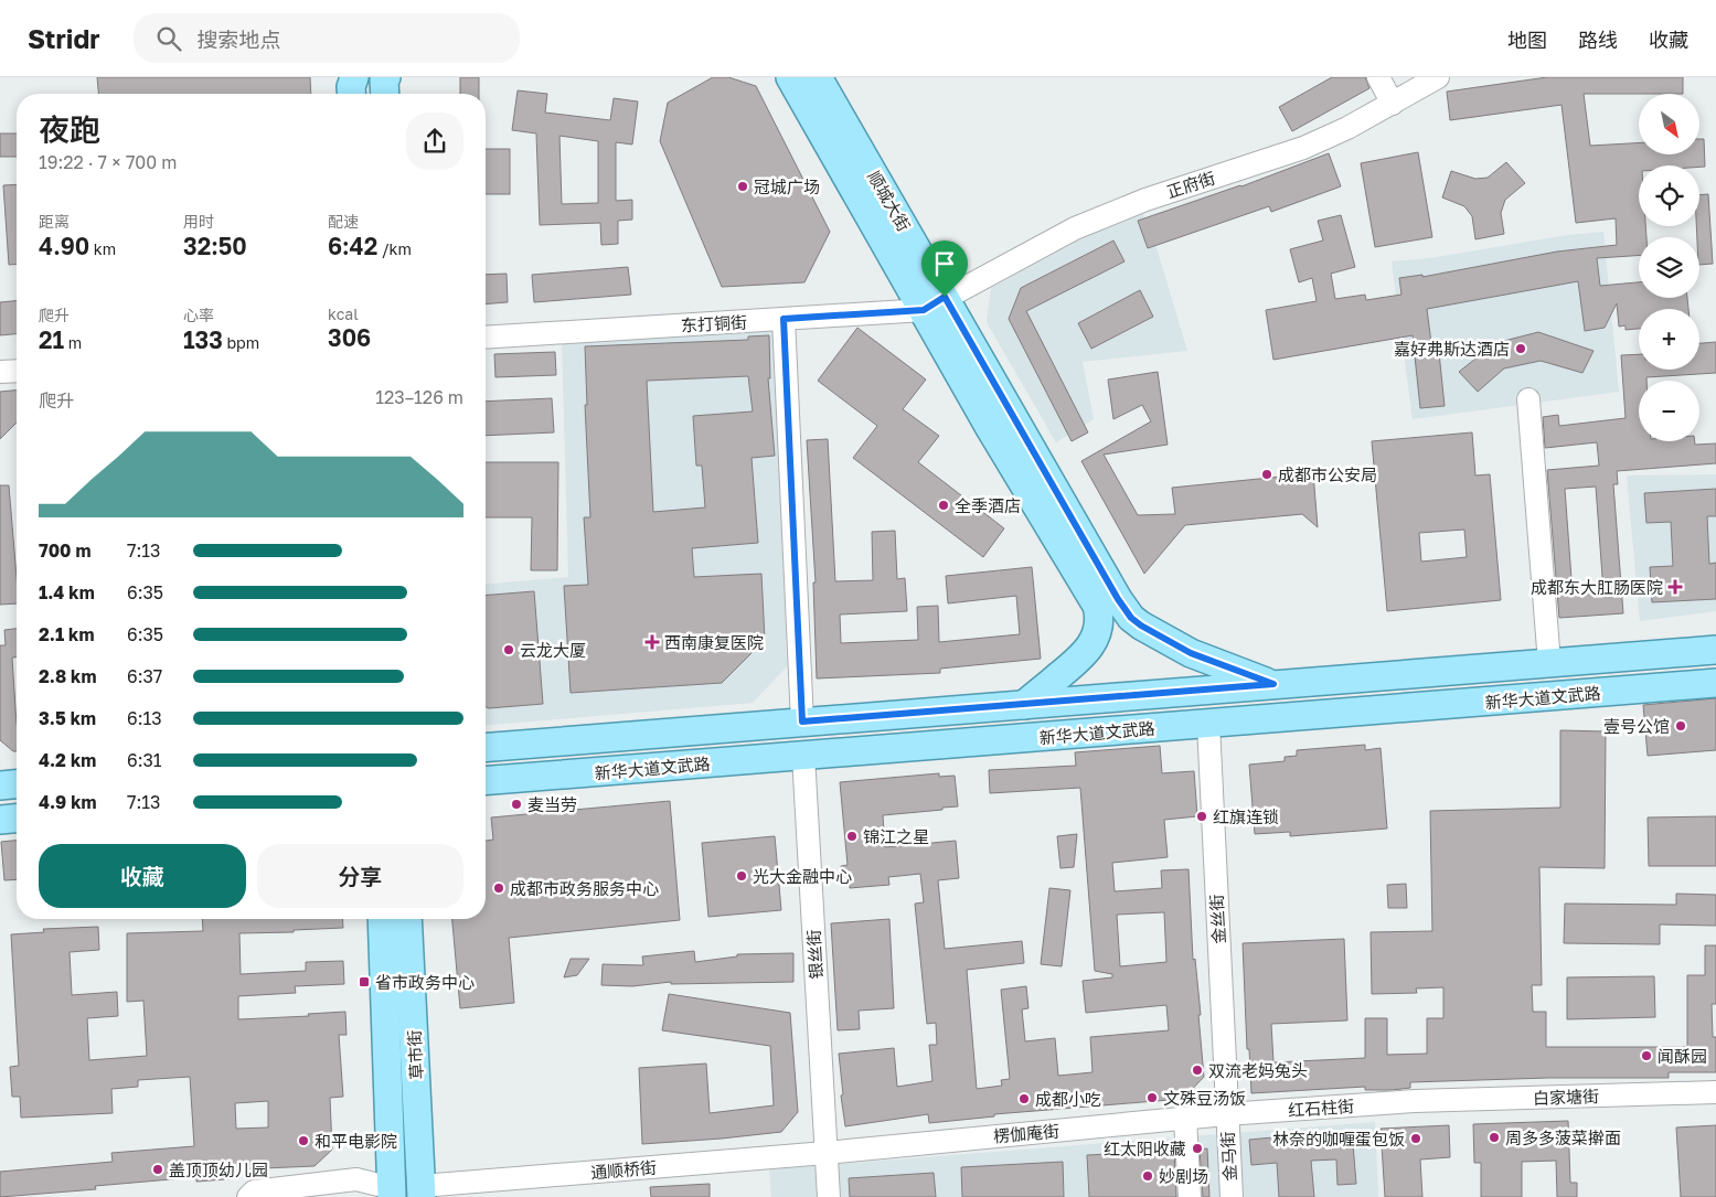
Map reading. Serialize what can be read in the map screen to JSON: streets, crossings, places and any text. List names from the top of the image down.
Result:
{
  "streets": {
    "main road": ["顺城大街", "新华大道文武路", "草市街"],
    "street": [
      "正府街",
      "东打铜街",
      "金丝街",
      "银丝街",
      "白家塘街",
      "红石柱街",
      "楞伽庵街",
      "金马街",
      "通顺桥街"
    ]
  },
  "crossings": [
    ["正府街", "顺城大街"],
    ["正府街", "东打铜街"],
    ["顺城大街", "东打铜街"],
    ["顺城大街", "新华大道文武路"],
    ["新华大道文武路", "金丝街"],
    ["新华大道文武路", "银丝街"],
    ["金丝街", "红石柱街"],
    ["金丝街", "楞伽庵街"],
    ["金丝街", "金马街"],
    ["银丝街", "楞伽庵街"],
    ["银丝街", "通顺桥街"],
    ["草市街", "通顺桥街"],
    ["白家塘街", "红石柱街"],
    ["红石柱街", "楞伽庵街"],
    ["红石柱街", "金马街"],
    ["楞伽庵街", "金马街"],
    ["楞伽庵街", "通顺桥街"]
  ],
  "places": {
    "other": [
      "冠城广场",
      "嘉好弗斯达酒店",
      "成都市公安局",
      "全季酒店",
      "云龙大厦",
      "壹号公馆",
      "麦当劳",
      "红旗连锁",
      "锦江之星",
      "光大金融中心",
      "成都市政务服务中心",
      "闻酥园",
      "双流老妈兔头",
      "文殊豆汤饭",
      "成都小吃",
      "周多多菠菜擀面",
      "林奈的咖喱蛋包饭",
      "和平电影院",
      "红太阳收藏",
      "盖顶顶幼儿园",
      "妙剧场"
    ],
    "health": ["成都东大肛肠医院", "西南康复医院"],
    "transit": ["省市政务中心"]
  },
  "north": "bottom right",
  "page": {
    "header": "Stridr",
    "search": "搜索地点",
    "nav": ["地图", "路线", "收藏"],
    "map_buttons": ["+", "−"],
    "heading": ["夜跑", "19:22 · 7 × 700 m"],
    "stats": [
      ["距离", "4.90 km"],
      ["用时", "32:50"],
      ["配速", "6:42 /km"],
      ["爬升", "21 m"],
      ["心率", "133 bpm"],
      ["kcal", "306"]
    ],
    "chart": ["爬升", "123–126 m"],
    "list": [
      {
        "name": "700 m",
        "note": "7:13"
      },
      {
        "name": "1.4 km",
        "note": "6:35"
      },
      {
        "name": "2.1 km",
        "note": "6:35"
      },
      {
        "name": "2.8 km",
        "note": "6:37"
      },
      {
        "name": "3.5 km",
        "note": "6:13"
      },
      {
        "name": "4.2 km",
        "note": "6:31"
      },
      {
        "name": "4.9 km",
        "note": "7:13"
      }
    ],
    "buttons": ["收藏", "分享"]
  }
}
